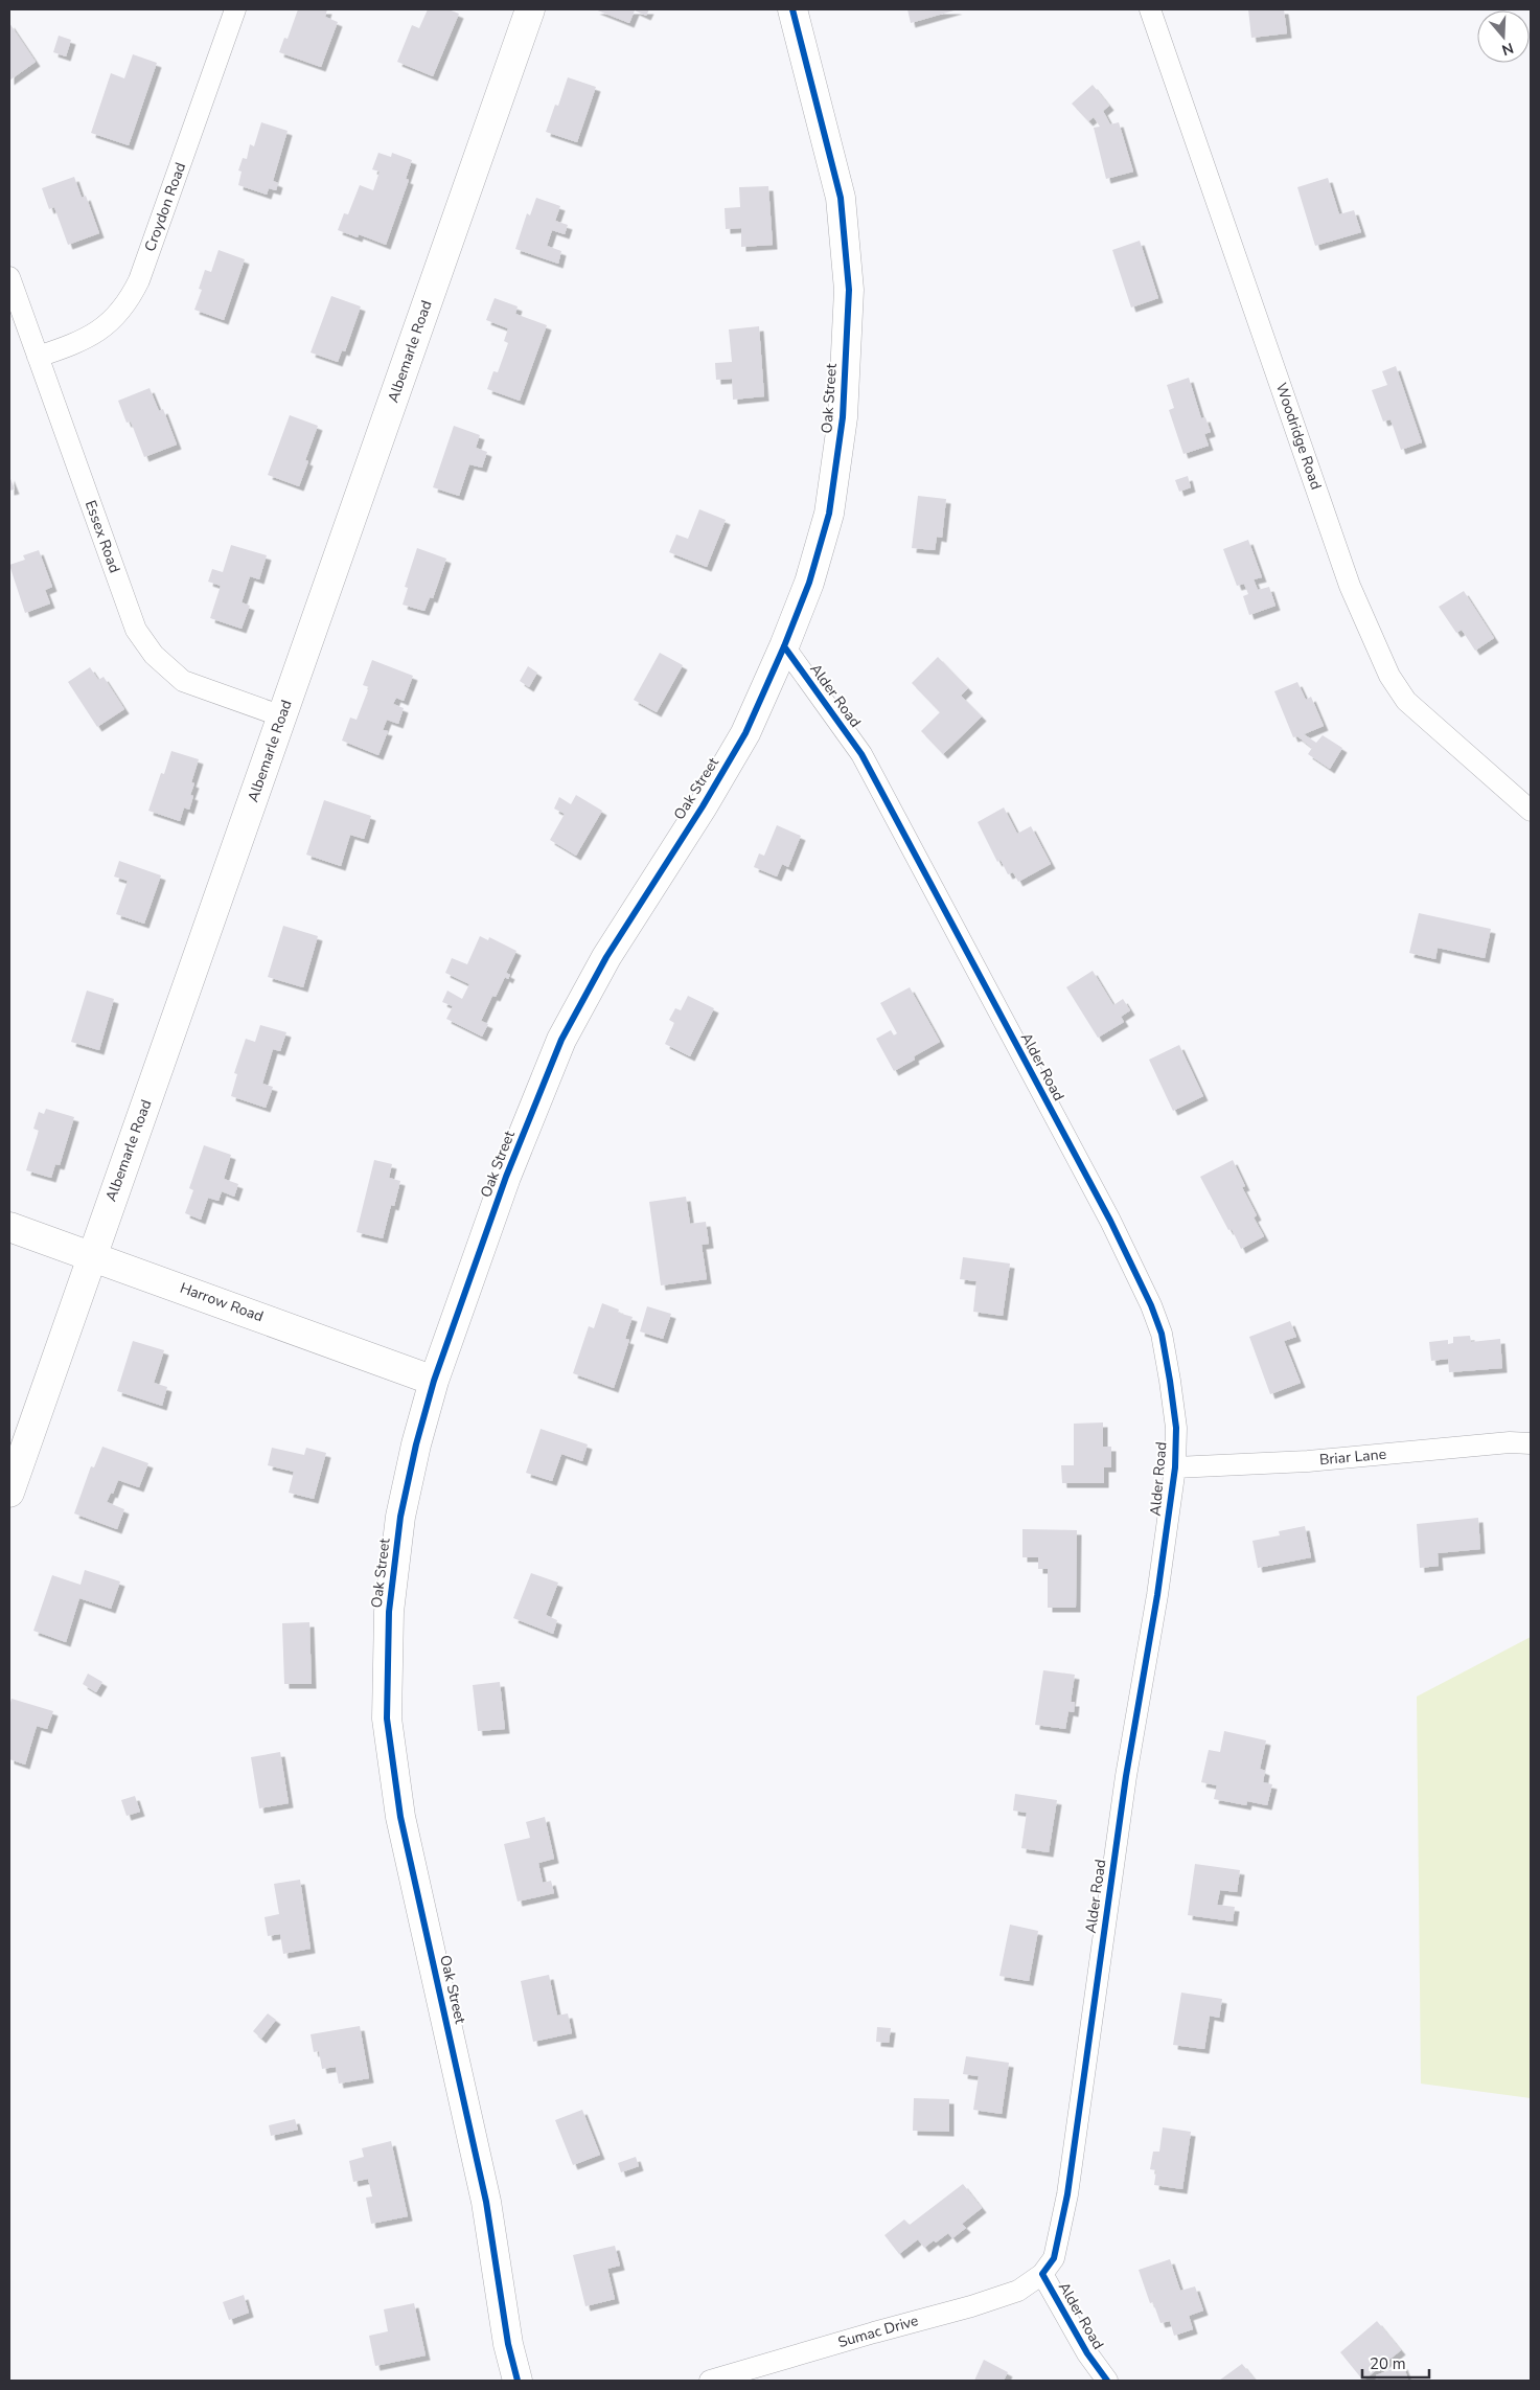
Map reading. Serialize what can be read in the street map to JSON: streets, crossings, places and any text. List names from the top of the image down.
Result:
{
  "streets": {
    "street": [
      "Croydon Road",
      "Albemarle Road",
      "Oak Street",
      "Woodridge Road",
      "Essex Road",
      "Alder Road",
      "Harrow Road",
      "Briar Lane",
      "Sumac Drive"
    ]
  },
  "crossings": [
    ["Croydon Road", "Essex Road"],
    ["Albemarle Road", "Essex Road"],
    ["Albemarle Road", "Harrow Road"],
    ["Oak Street", "Alder Road"],
    ["Oak Street", "Harrow Road"],
    ["Alder Road", "Briar Lane"],
    ["Alder Road", "Sumac Drive"]
  ],
  "scale_bar": "20 m",
  "north": "bottom"
}
